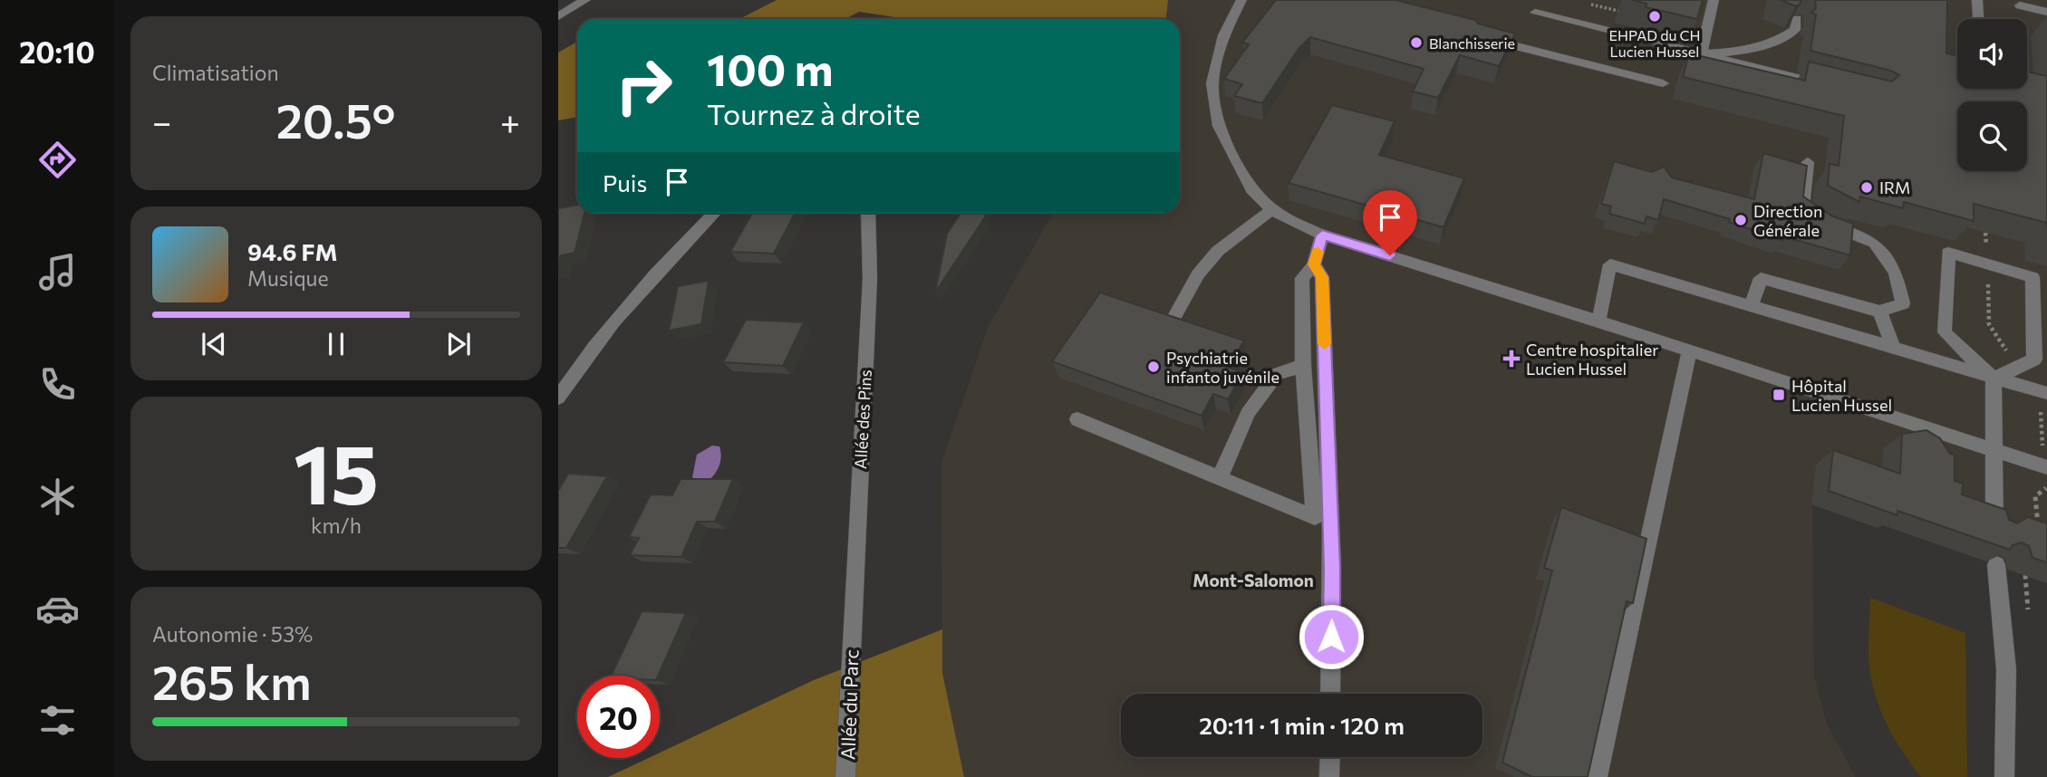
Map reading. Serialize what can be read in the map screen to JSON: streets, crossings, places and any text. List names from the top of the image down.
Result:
{
  "streets": {
    "street": ["Allée des Pins", "Allée du Parc"]
  },
  "crossings": [
    ["Allée des Pins", "Allée du Parc"]
  ],
  "districts": ["Mont-Salomon"],
  "places": {
    "other": [
      "EHPAD du CH Lucien Hussel",
      "Blanchisserie",
      "IRM",
      "Direction Générale",
      "Psychiatrie infanto juvénile"
    ],
    "health": ["Centre hospitalier Lucien Hussel"],
    "transit": ["Hôpital Lucien Hussel"]
  },
  "page": {
    "tabs": "20:10",
    "tile": [
      "Climatisation",
      ["15", "km/h"],
      ["Autonomie · 53%", "265 km"]
    ],
    "turn": ["100 m", "Tournez à droite"],
    "heat": ["−", "20.5°", "+"],
    "then": "Puis",
    "song": ["94.6 FM", "Musique"],
    "limit": "20",
    "trip": "20:11 · 1 min · 120 m"
  }
}
